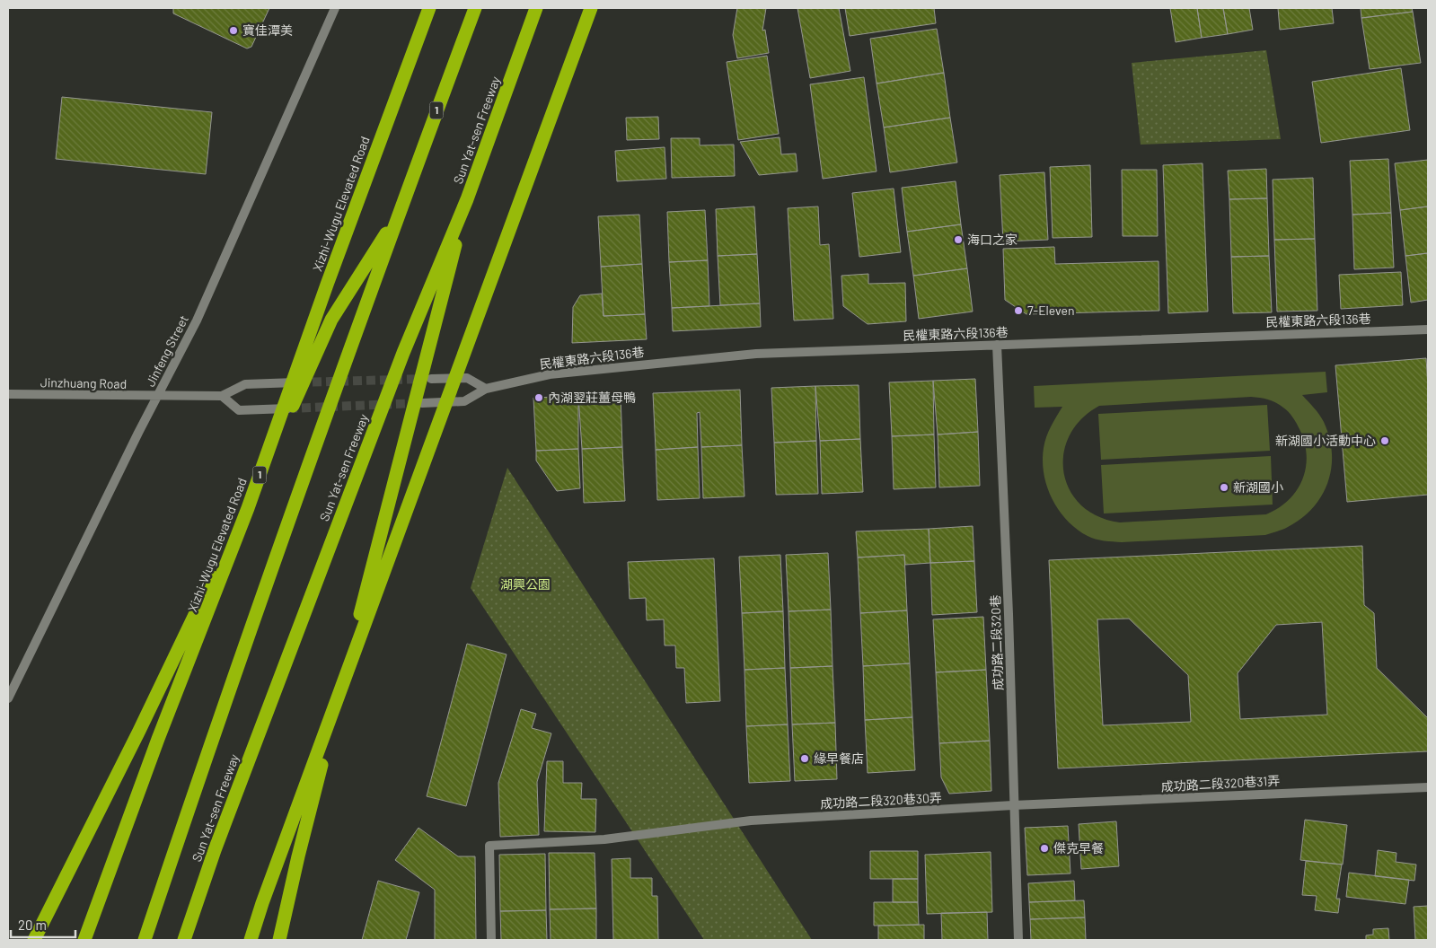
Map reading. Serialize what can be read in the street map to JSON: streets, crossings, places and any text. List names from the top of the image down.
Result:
{
  "streets": {
    "highway": ["1", "Sun Yat-sen Freeway", "Xizhi-Wugu Elevated Road"],
    "street": [
      "民權東路六段136巷",
      "Jinfeng Street",
      "Jinzhuang Road",
      "成功路二段320巷",
      "成功路二段320巷31弄",
      "成功路二段320巷30弄"
    ]
  },
  "crossings": [
    ["民權東路六段136巷", "成功路二段320巷"],
    ["Jinfeng Street", "Jinzhuang Road"],
    ["成功路二段320巷", "成功路二段320巷31弄"],
    ["成功路二段320巷", "成功路二段320巷30弄"],
    ["成功路二段320巷31弄", "成功路二段320巷30弄"]
  ],
  "parks": ["湖興公園"],
  "places": [
    "寶佳潭美",
    "海口之家",
    "7-Eleven",
    "內湖翌莊薑母鴨",
    "新湖國小活動中心",
    "新湖國小",
    "緣早餐店",
    "傑克早餐"
  ],
  "scale_bar": "20 m"
}
